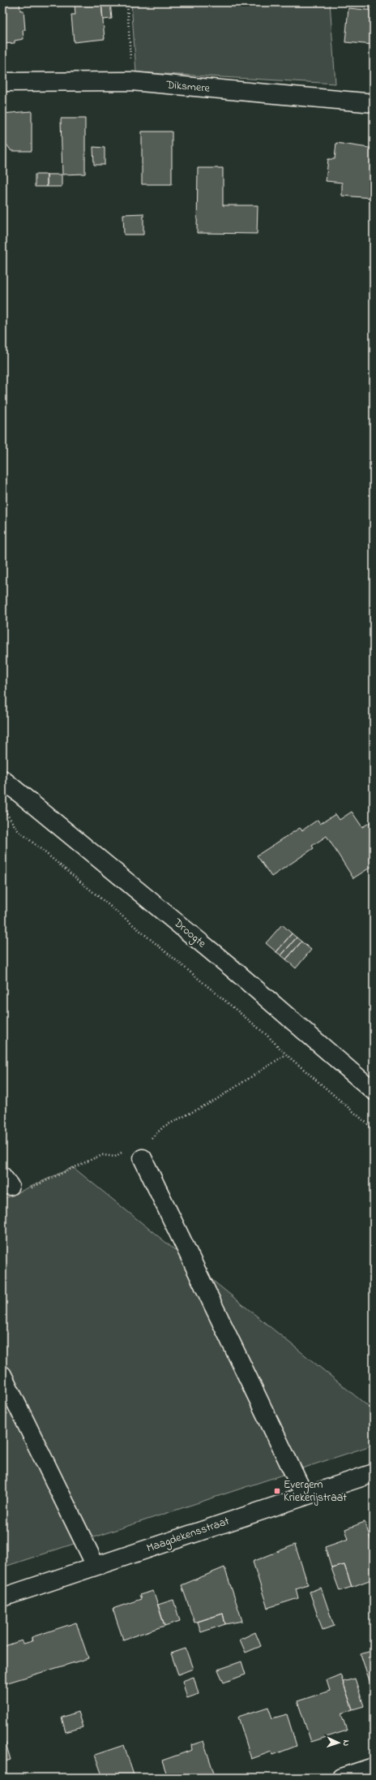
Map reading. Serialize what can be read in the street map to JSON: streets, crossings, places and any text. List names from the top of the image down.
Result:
{
  "streets": {
    "street": ["Diksmere", "Droogte", "Maagdekensstraat"]
  },
  "places": {
    "transit": ["Evergem Kriekerijstraat"]
  },
  "north": "right"
}
